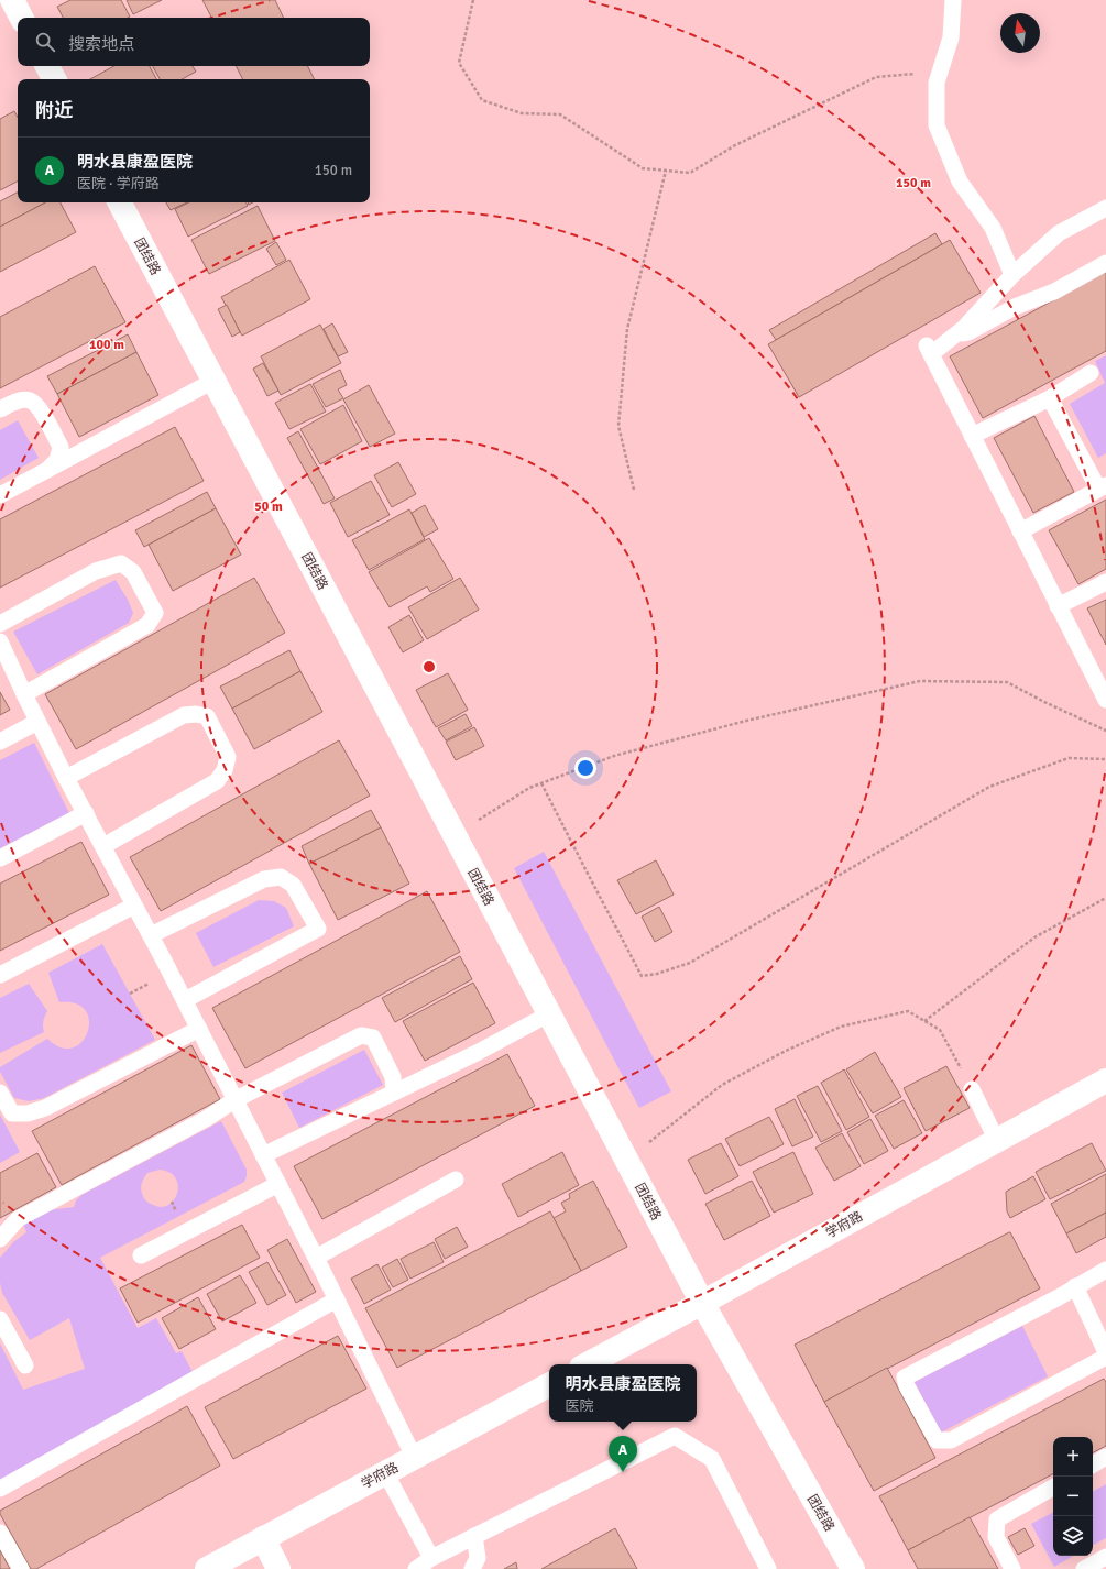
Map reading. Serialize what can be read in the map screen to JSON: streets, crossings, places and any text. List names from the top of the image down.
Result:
{
  "streets": {
    "street": ["团结路", "学府路"]
  },
  "crossings": [
    ["团结路", "学府路"]
  ],
  "north": "top",
  "page": {
    "search": "搜索地点",
    "heading": "附近",
    "list": [
      {
        "mark": "A",
        "name": "明水县康盈医院",
        "note": "医院 · 学府路",
        "value": "150 m"
      }
    ],
    "popup": ["明水县康盈医院", "医院"],
    "pins": "A",
    "map_buttons": ["+", "−"]
  },
  "rings": ["150 m", "100 m", "50 m"]
}
